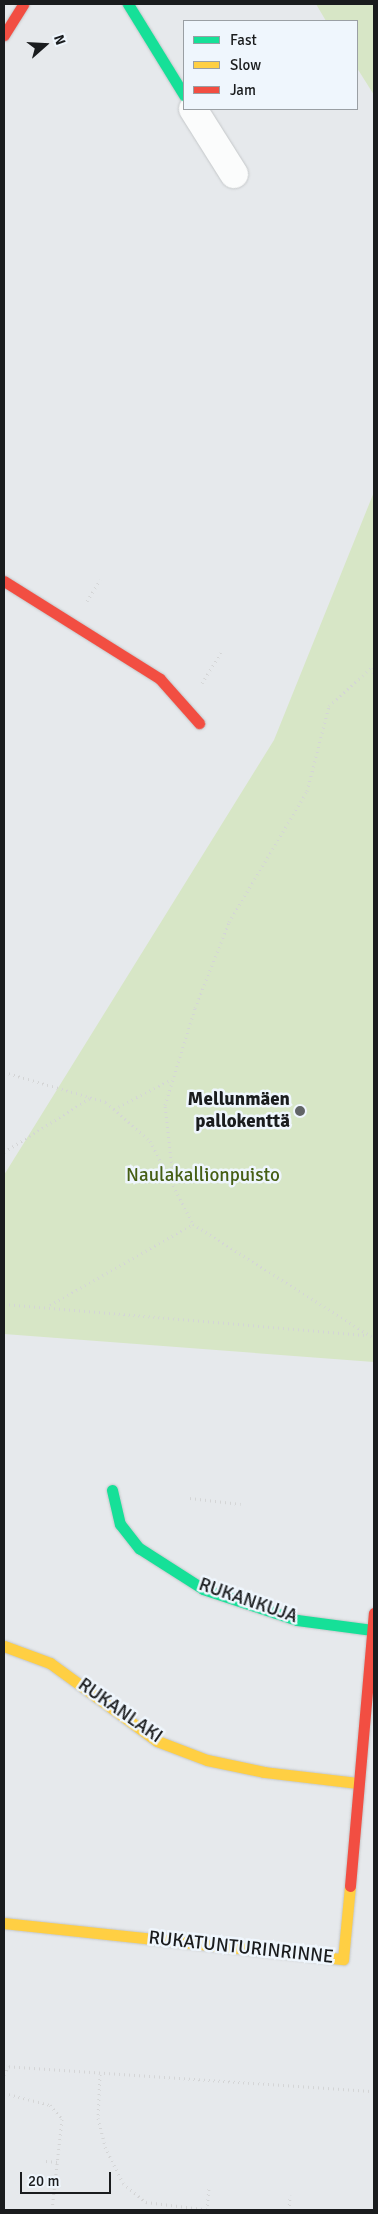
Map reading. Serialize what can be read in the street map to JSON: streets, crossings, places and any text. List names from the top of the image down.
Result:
{
  "streets": {
    "street": ["RUKANKUJA", "RUKANLAKI", "RUKATUNTURINRINNE"]
  },
  "crossings": [
    ["RUKANKUJA", "RUKATUNTURINRINNE"],
    ["RUKANLAKI", "RUKATUNTURINRINNE"]
  ],
  "parks": ["Naulakallionpuisto"],
  "places": ["Mellunmäen pallokenttä"],
  "legend": ["Fast", "Slow", "Jam"],
  "scale_bar": "20 m",
  "north": "right"
}
